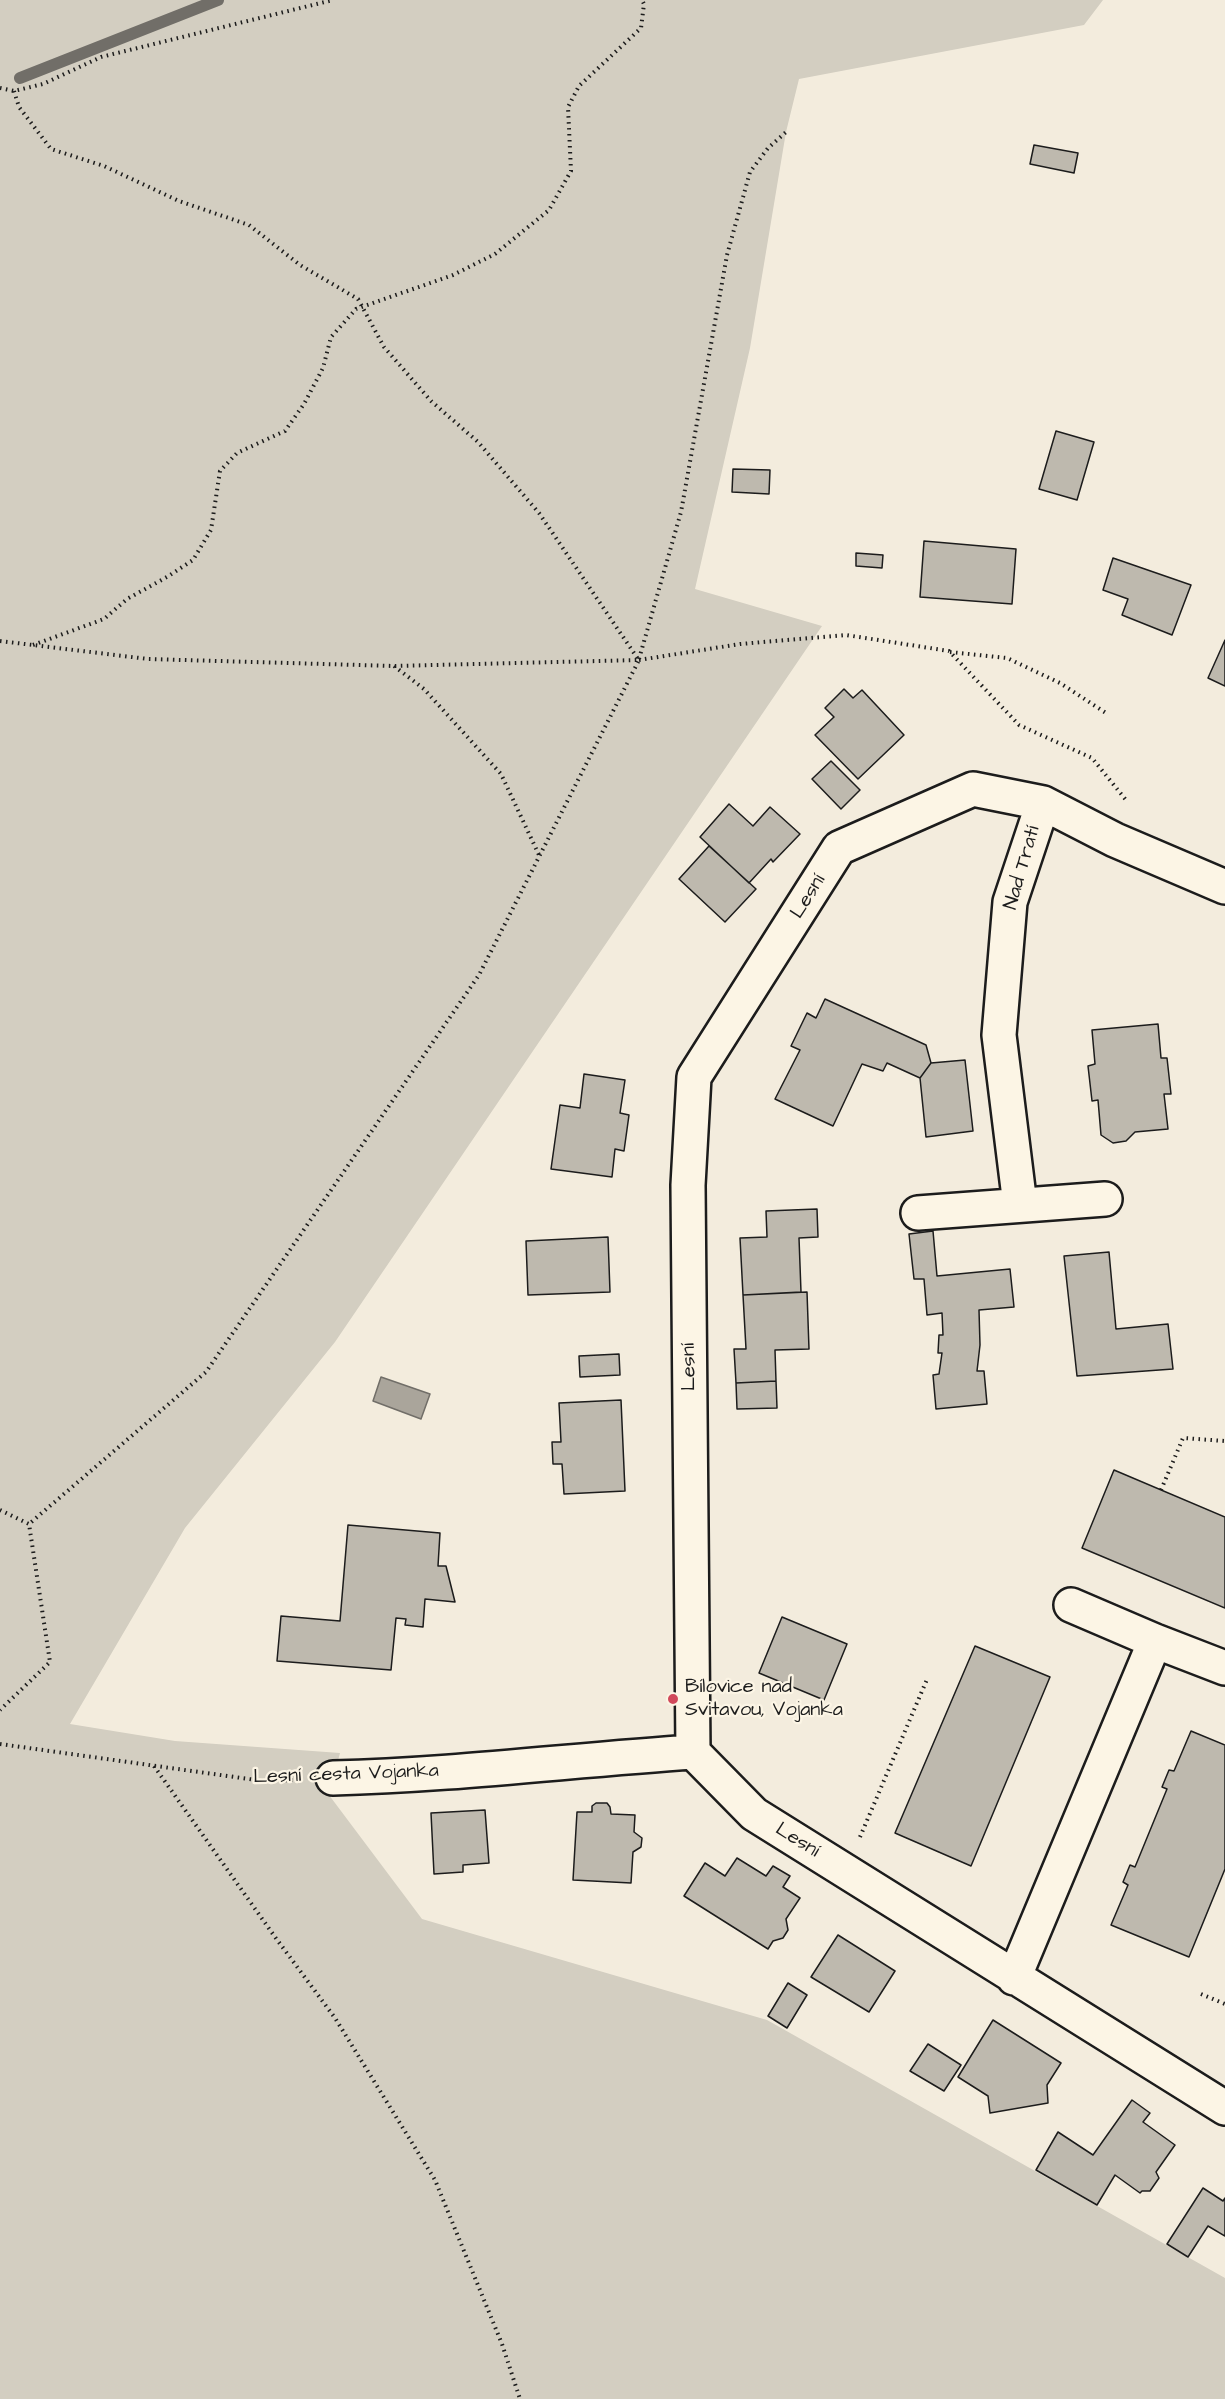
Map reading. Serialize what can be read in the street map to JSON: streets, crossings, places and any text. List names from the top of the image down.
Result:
{
  "streets": {
    "street": ["Nad Tratí", "Lesní", "Lesní cesta Vojanka"]
  },
  "crossings": [
    ["Nad Tratí", "Lesní"],
    ["Lesní", "Lesní cesta Vojanka"]
  ],
  "places": ["Bílovice nad Svitavou, Vojanka"]
}
